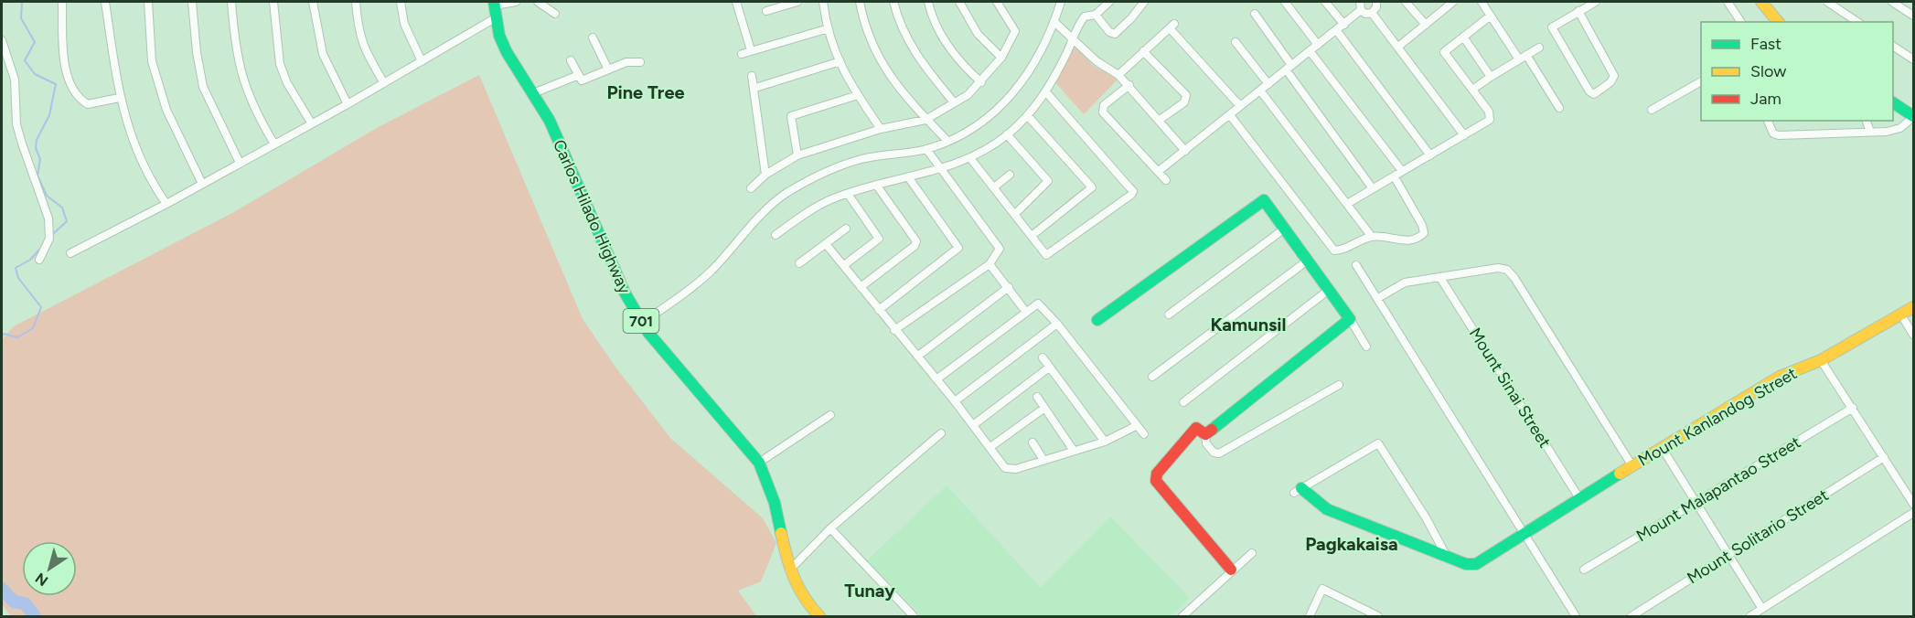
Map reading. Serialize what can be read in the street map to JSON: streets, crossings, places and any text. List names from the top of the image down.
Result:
{
  "streets": {
    "street": [
      "Carlos Hilado Highway",
      "701",
      "Mount Sinai Street",
      "Mount Kanlandog Street",
      "Mount Malapantao Street",
      "Mount Solitario Street"
    ]
  },
  "crossings": [
    ["Mount Sinai Street", "Mount Kanlandog Street"]
  ],
  "districts": [
    "Pine Tree",
    "Kamunsil",
    "Pagkakaisa",
    "Tunay"
  ],
  "legend": ["Fast", "Slow", "Jam"],
  "north": "bottom left"
}
